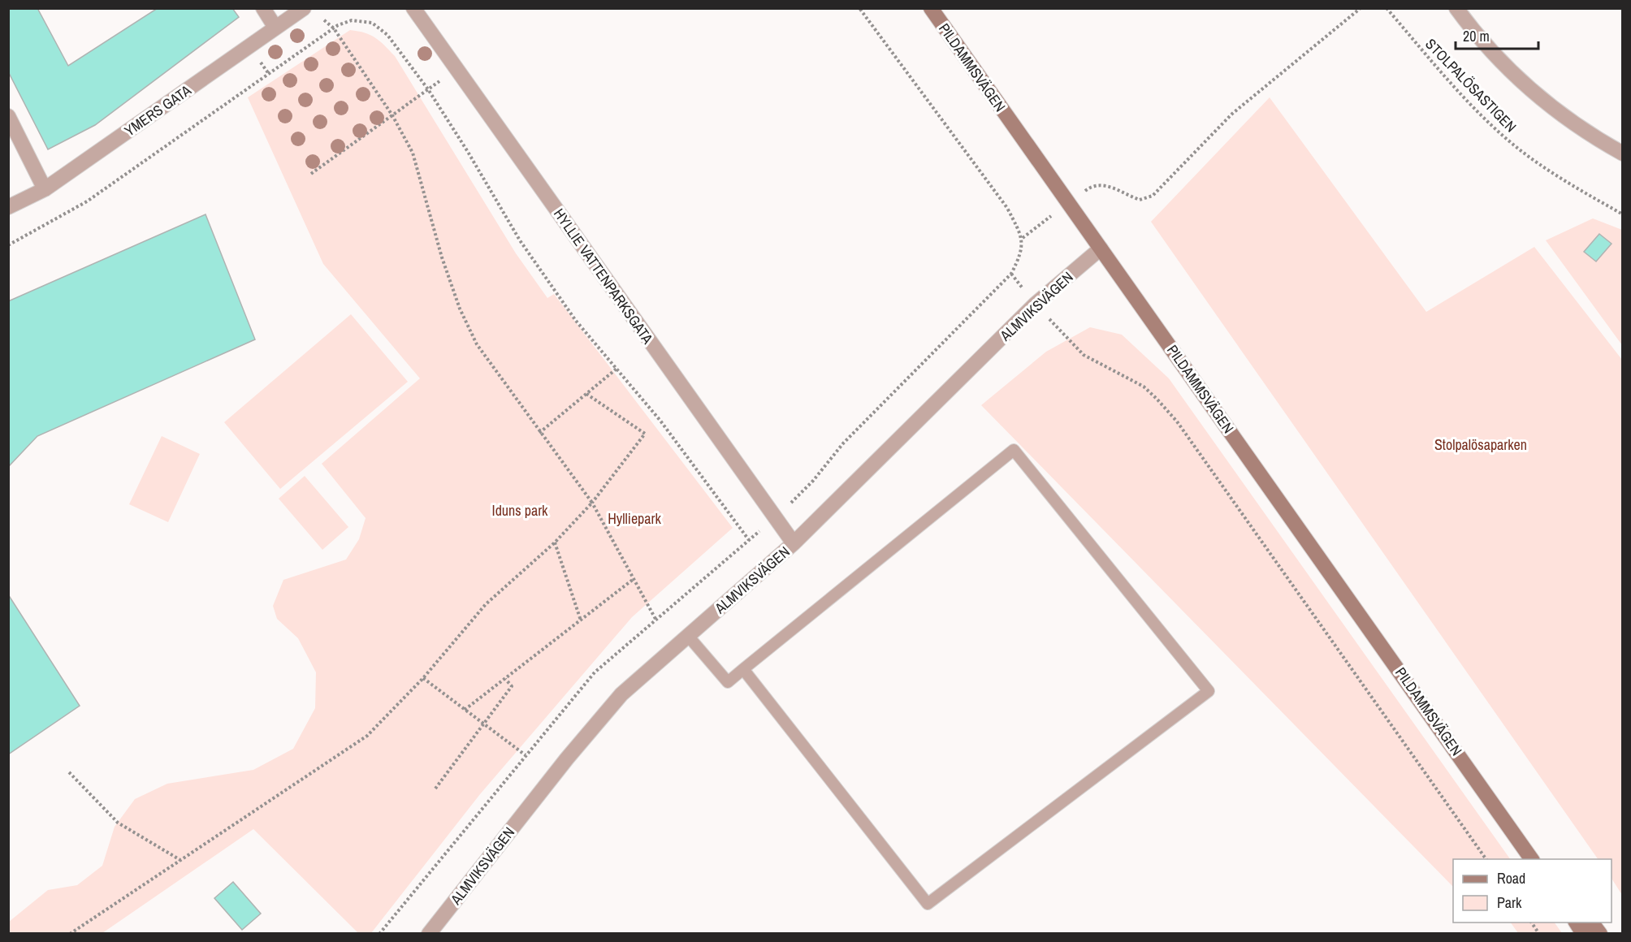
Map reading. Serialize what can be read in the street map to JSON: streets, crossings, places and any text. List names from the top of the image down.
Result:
{
  "streets": {
    "main road": ["PILDAMMSVÄGEN"],
    "street": ["YMERS GATA", "HYLLIE VATTENPARKSGATA", "ALMVIKSVÄGEN"],
    "path": ["STOLPALÖSASTIGEN"]
  },
  "crossings": [
    ["PILDAMMSVÄGEN", "ALMVIKSVÄGEN"],
    ["HYLLIE VATTENPARKSGATA", "ALMVIKSVÄGEN"]
  ],
  "parks": ["Stolpalösaparken", "Iduns park", "Hylliepark"],
  "legend": ["Road", "Park"],
  "scale_bar": "20 m"
}
